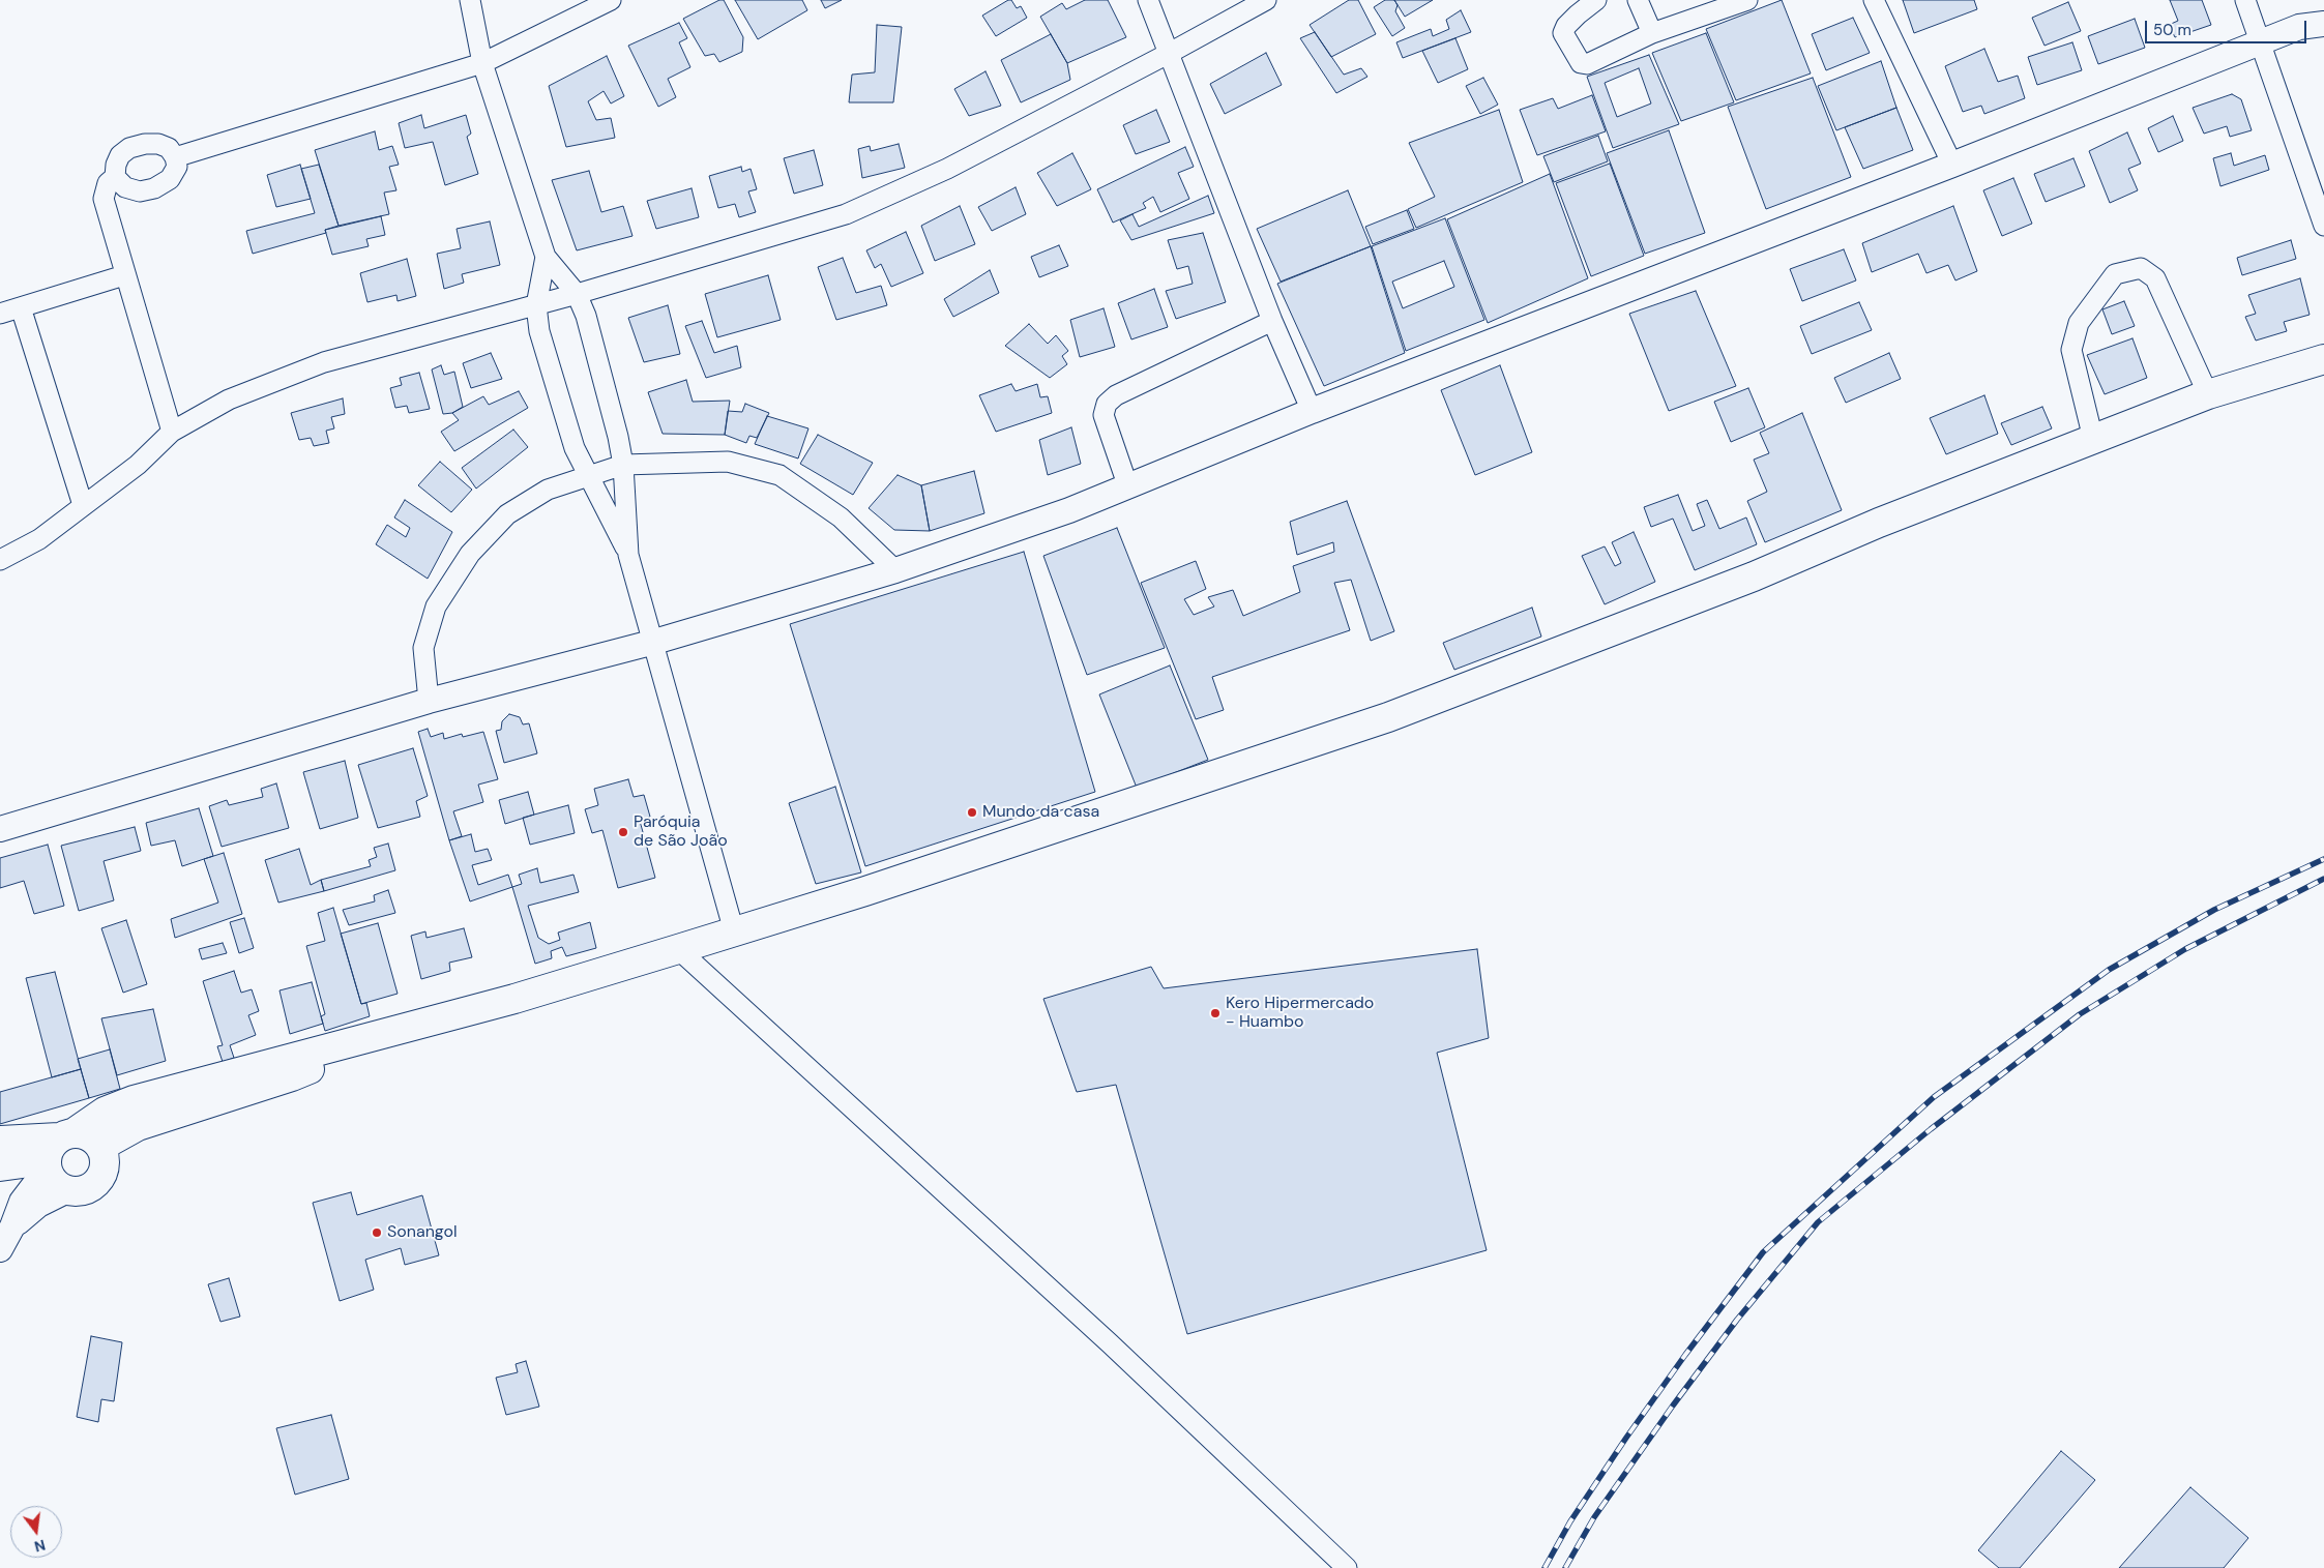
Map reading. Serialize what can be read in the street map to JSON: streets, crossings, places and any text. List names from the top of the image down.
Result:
{
  "places": [
    "Mundo da casa",
    "Paróquia de São João",
    "Kero Hipermercado - Huambo",
    "Sonangol"
  ],
  "scale_bar": "50 m",
  "north": "bottom"
}
